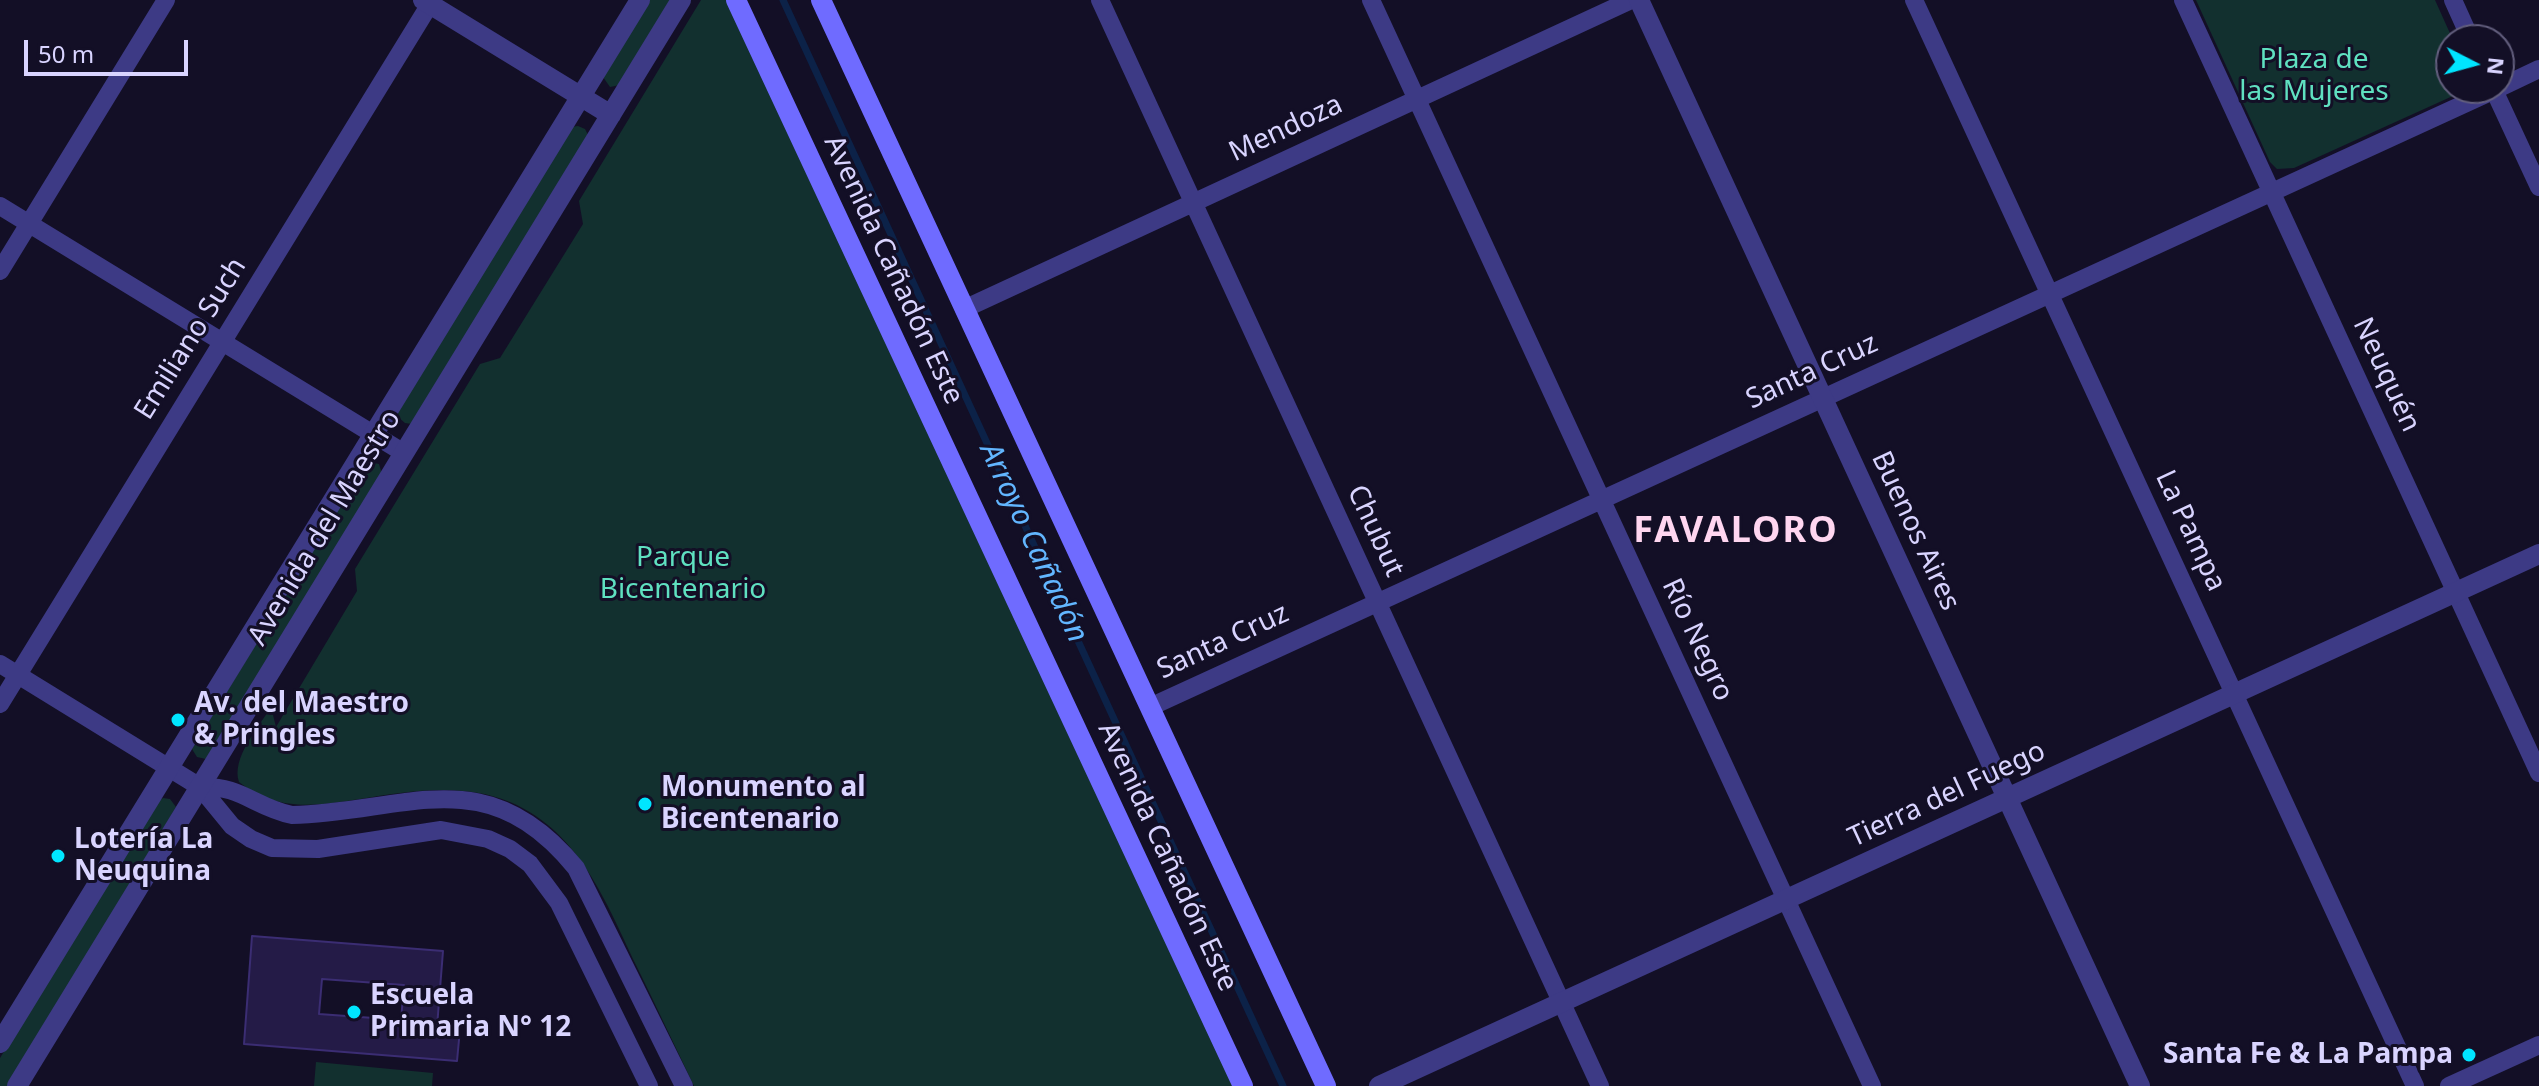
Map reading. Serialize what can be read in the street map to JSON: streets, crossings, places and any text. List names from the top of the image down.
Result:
{
  "streets": {
    "main road": ["Avenida Cañadón Este"],
    "street": [
      "Mendoza",
      "Emiliano Such",
      "Santa Cruz",
      "Neuquén",
      "Avenida del Maestro",
      "Chubut",
      "Buenos Aires",
      "La Pampa",
      "Río Negro",
      "Tierra del Fuego"
    ]
  },
  "crossings": [
    ["Mendoza", "Avenida Cañadón Este"],
    ["Mendoza", "Chubut"],
    ["Mendoza", "Río Negro"],
    ["Avenida Cañadón Este", "Santa Cruz"],
    ["Santa Cruz", "Neuquén"],
    ["Santa Cruz", "Chubut"],
    ["Santa Cruz", "Buenos Aires"],
    ["Santa Cruz", "La Pampa"],
    ["Santa Cruz", "Río Negro"],
    ["Neuquén", "Tierra del Fuego"],
    ["Chubut", "Tierra del Fuego"],
    ["Buenos Aires", "Tierra del Fuego"],
    ["La Pampa", "Tierra del Fuego"],
    ["Río Negro", "Tierra del Fuego"]
  ],
  "districts": ["FAVALORO"],
  "water": ["Arroyo Cañadón"],
  "parks": ["Plaza de las Mujeres", "Parque Bicentenario"],
  "places": [
    "Av. del Maestro & Pringles",
    "Monumento al Bicentenario",
    "Lotería La Neuquina",
    "Escuela Primaria N° 12",
    "Santa Fe & La Pampa"
  ],
  "scale_bar": "50 m",
  "north": "right"
}
